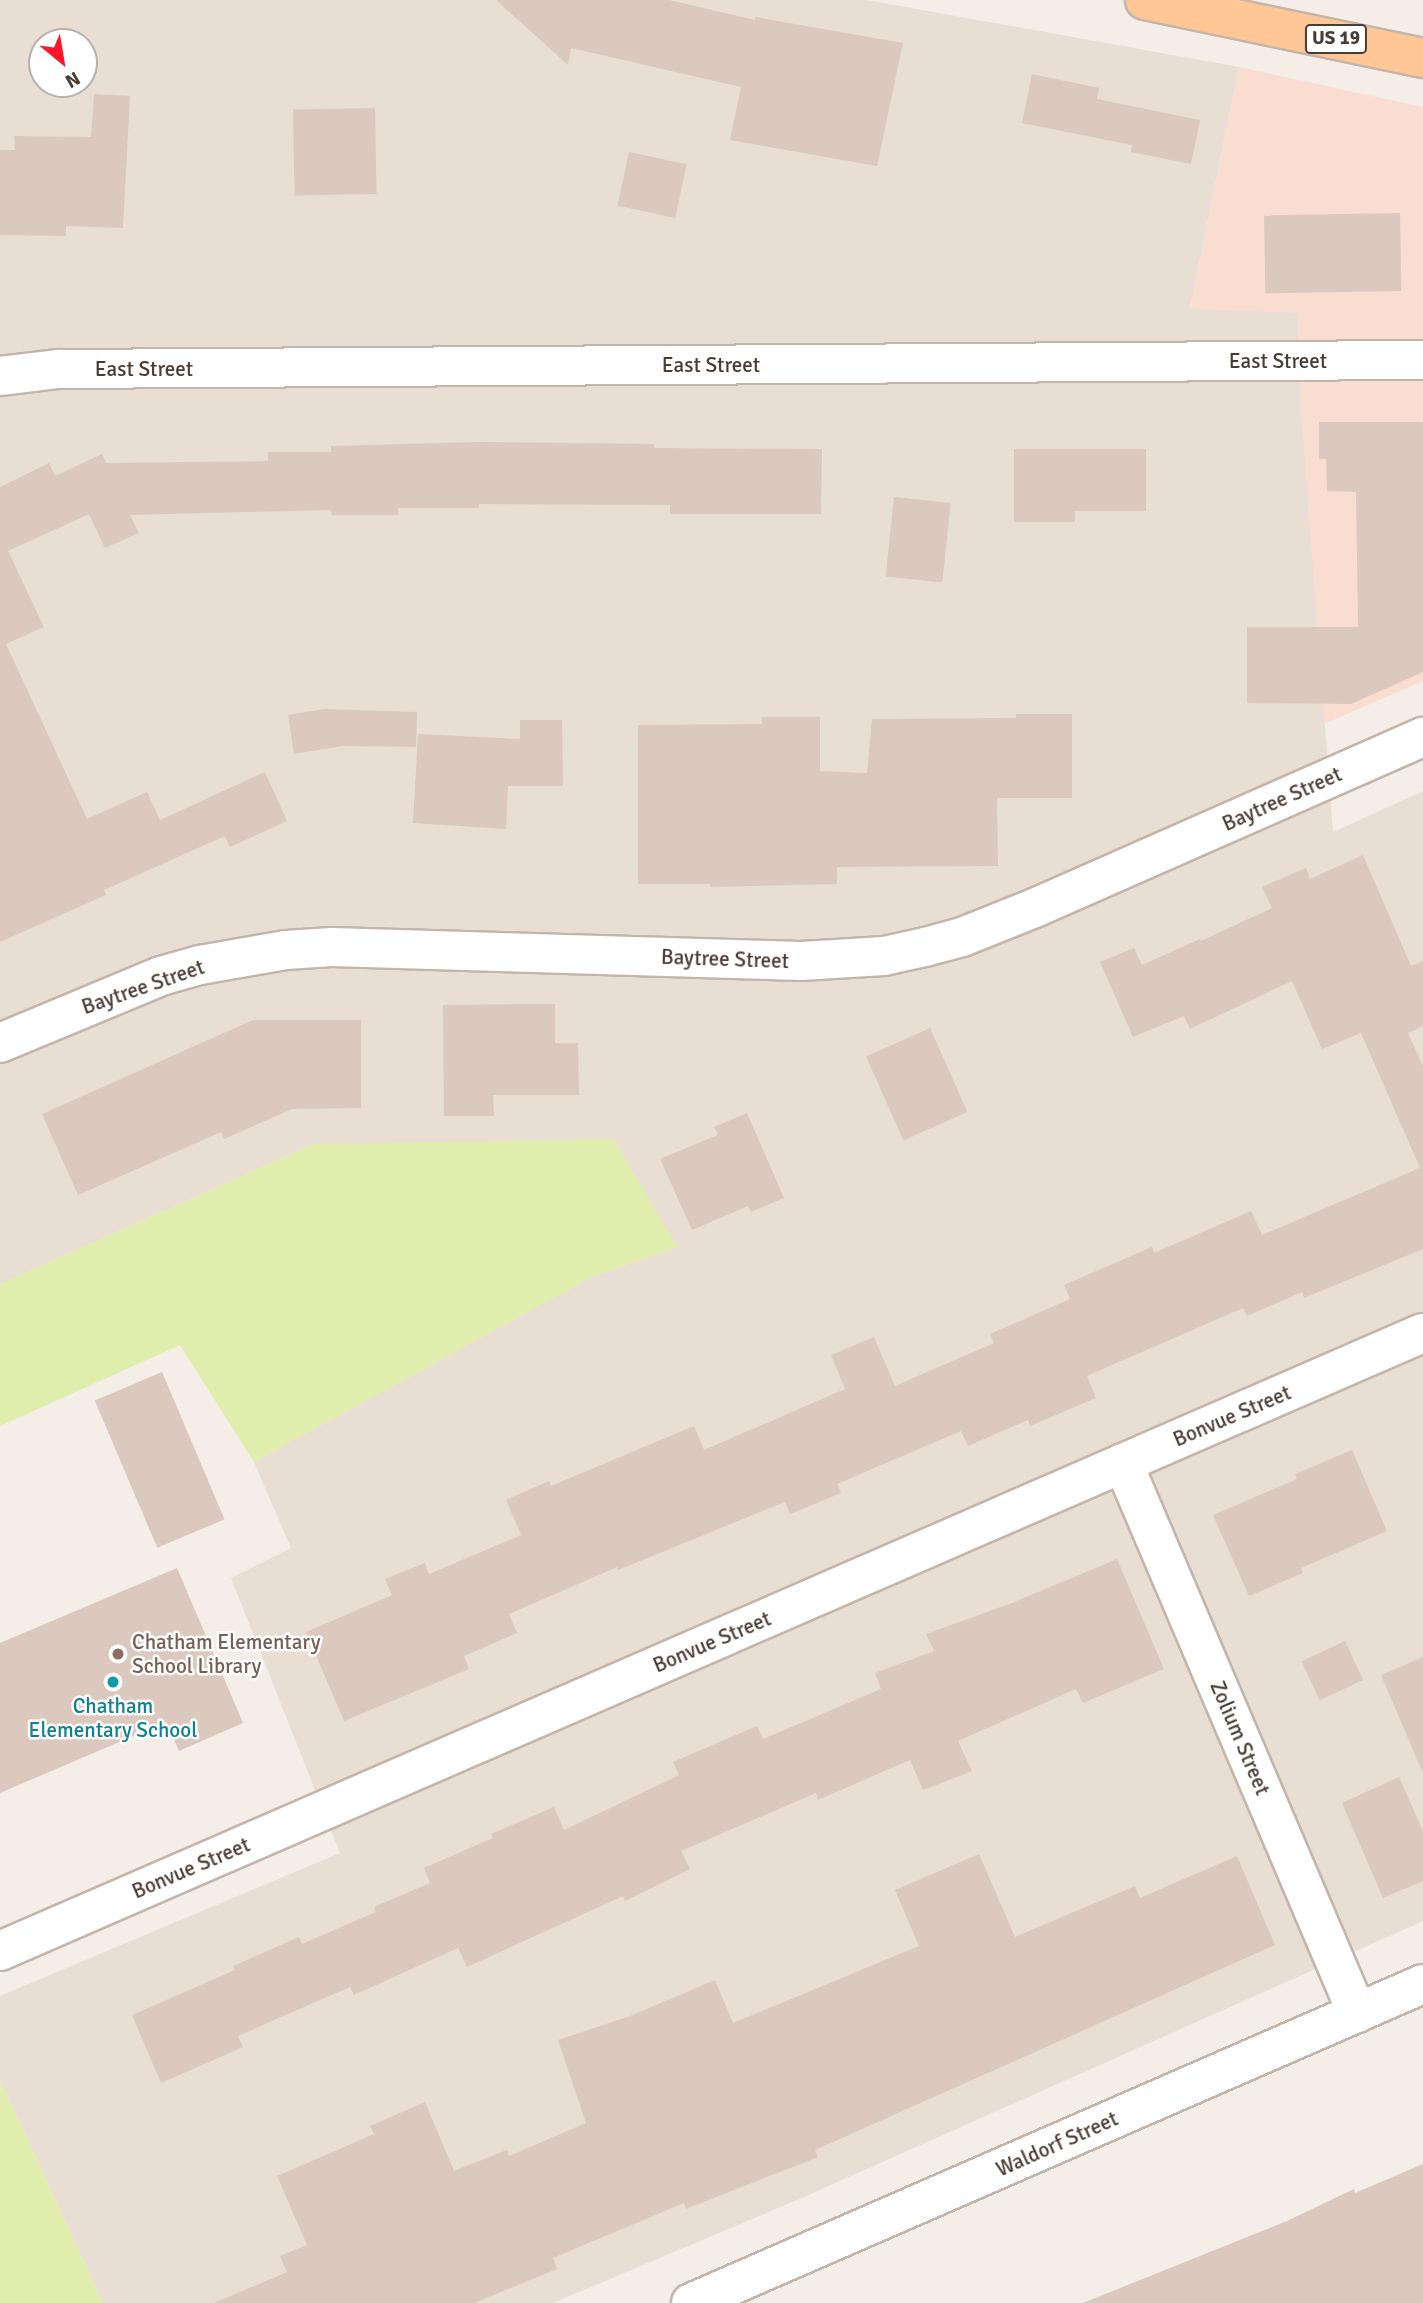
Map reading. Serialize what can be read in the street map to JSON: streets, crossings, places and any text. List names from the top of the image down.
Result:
{
  "streets": {
    "main road": ["US 19"],
    "street": [
      "East Street",
      "Baytree Street",
      "Bonvue Street",
      "Zolium Street",
      "Waldorf Street"
    ]
  },
  "crossings": [
    ["Bonvue Street", "Zolium Street"],
    ["Zolium Street", "Waldorf Street"]
  ],
  "places": ["Chatham Elementary School Library", "Chatham Elementary School"],
  "north": "bottom right"
}
